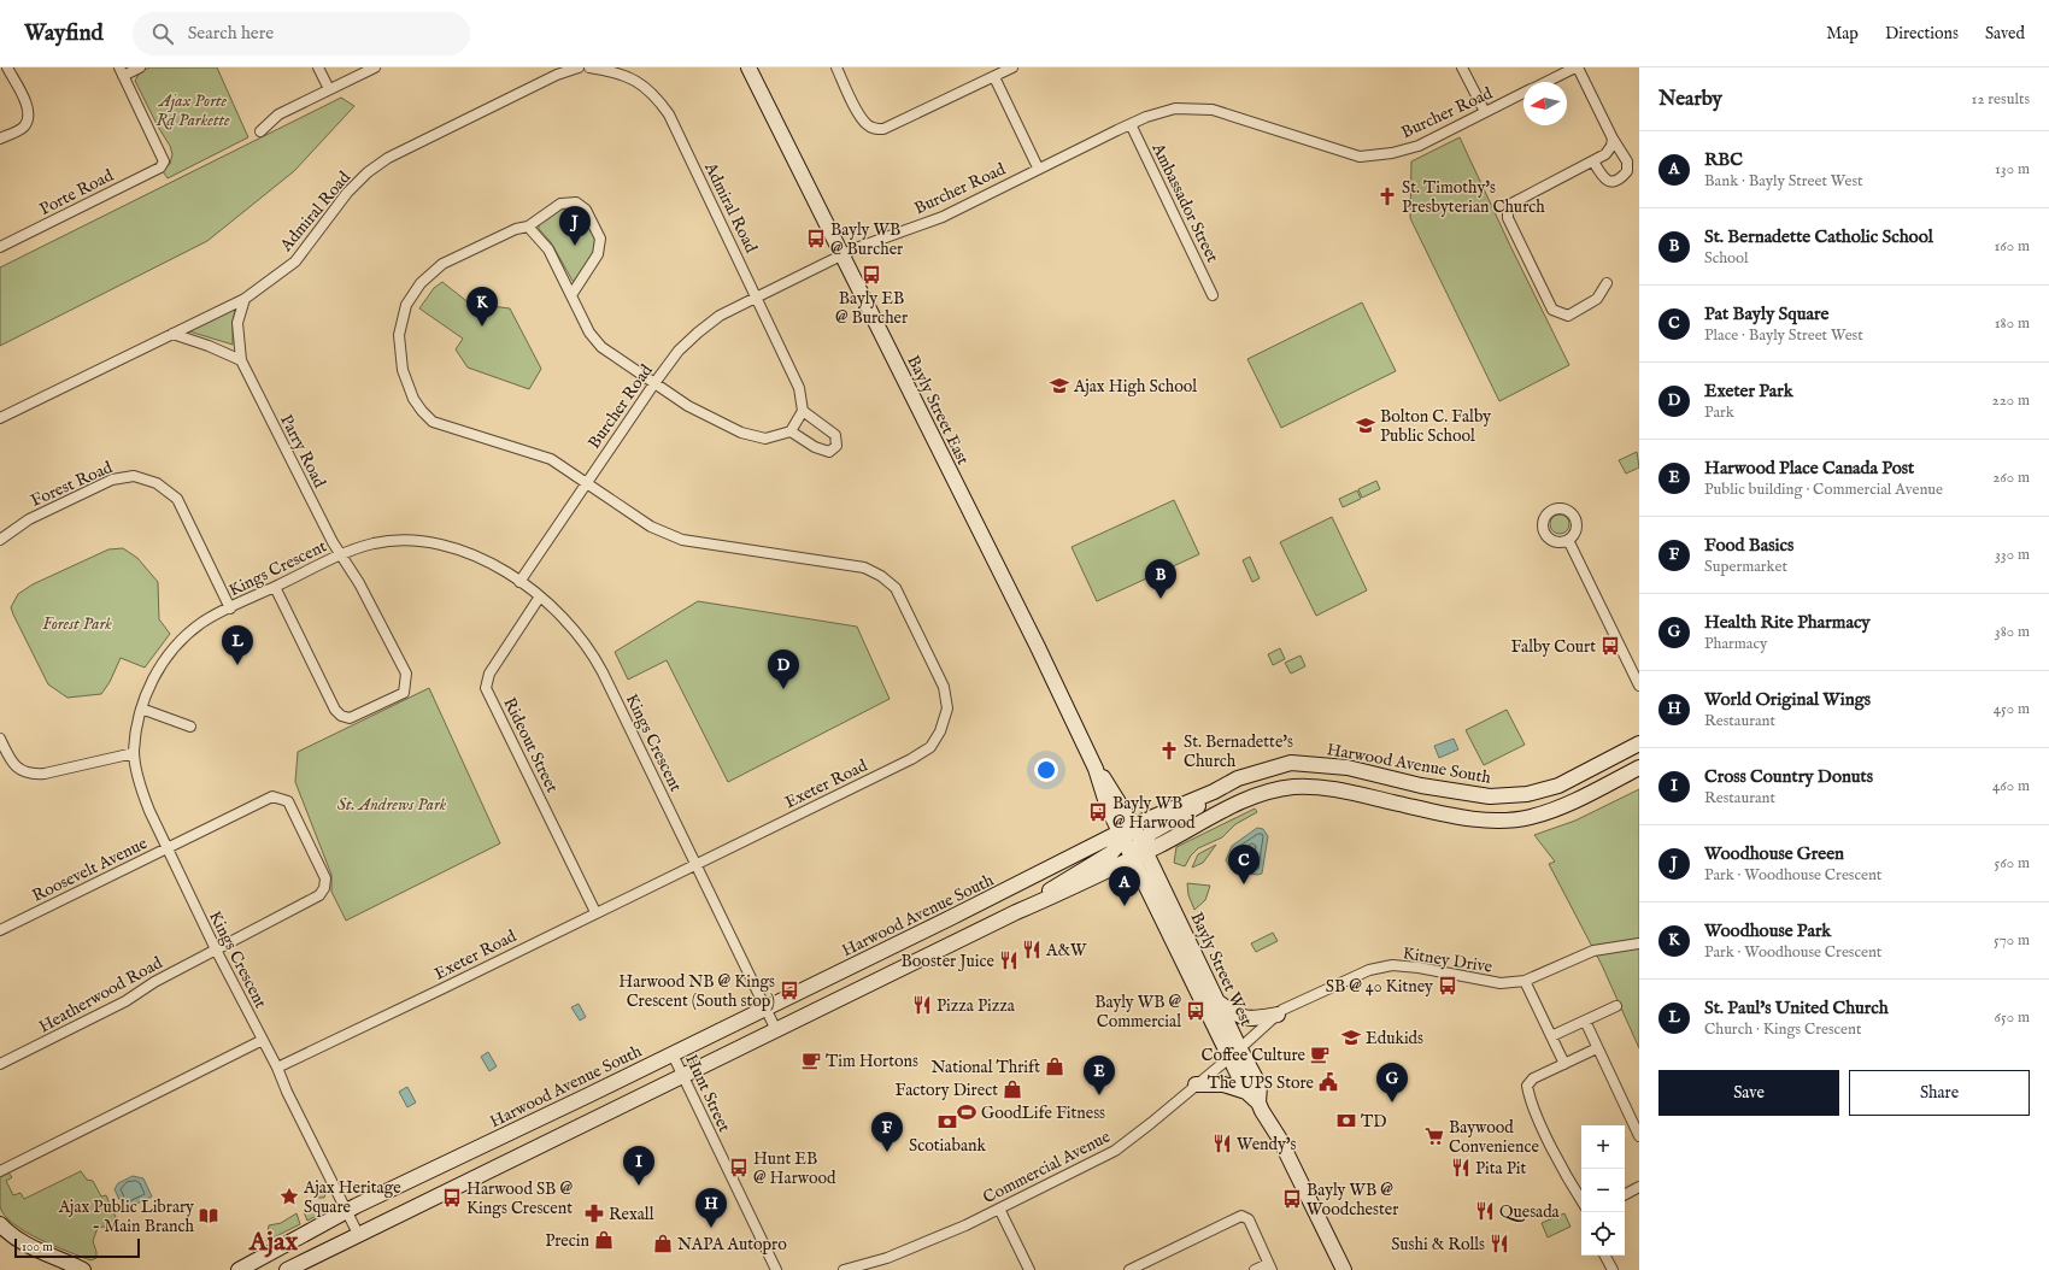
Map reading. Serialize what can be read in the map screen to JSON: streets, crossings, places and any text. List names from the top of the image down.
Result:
{
  "streets": {
    "main road": ["Bayly Street East", "Harwood Avenue South", "Bayly Street West"],
    "street": [
      "Burcher Road",
      "Porte Road",
      "Ambassador Street",
      "Admiral Road",
      "Parry Road",
      "Forest Road",
      "Kings Crescent",
      "Rideout Street",
      "Exeter Road",
      "Roosevelt Avenue",
      "Kitney Drive",
      "Heatherwood Road",
      "Hunt Street",
      "Commercial Avenue"
    ]
  },
  "crossings": [
    ["Burcher Road", "Ambassador Street"],
    ["Burcher Road", "Admiral Road"],
    ["Burcher Road", "Bayly Street East"],
    ["Burcher Road", "Kings Crescent"],
    ["Burcher Road", "Exeter Road"],
    ["Admiral Road", "Parry Road"],
    ["Bayly Street East", "Harwood Avenue South"],
    ["Bayly Street East", "Bayly Street West"],
    ["Parry Road", "Kings Crescent"],
    ["Forest Road", "Kings Crescent"],
    ["Kings Crescent", "Rideout Street"],
    ["Kings Crescent", "Harwood Avenue South"],
    ["Kings Crescent", "Exeter Road"],
    ["Kings Crescent", "Roosevelt Avenue"],
    ["Kings Crescent", "Heatherwood Road"],
    ["Rideout Street", "Exeter Road"],
    ["Harwood Avenue South", "Hunt Street"],
    ["Roosevelt Avenue", "Heatherwood Road"],
    ["Kitney Drive", "Bayly Street West"],
    ["Kitney Drive", "Commercial Avenue"],
    ["Bayly Street West", "Commercial Avenue"]
  ],
  "districts": ["Ajax"],
  "parks": ["Ajax Porte Rd Parkette", "Forest Park", "St. Andrews Park"],
  "places": {
    "church": ["St. Timothy's Presbyterian Church", "St. Bernadette's Church"],
    "bus stop": [
      "Bayly WB @ Burcher",
      "Bayly EB @ Burcher",
      "Falby Court",
      "Bayly WB @ Harwood",
      "SB @ 40 Kitney",
      "Harwood NB @ Kings Crescent (South stop)",
      "Bayly WB @ Commercial",
      "Hunt EB @ Harwood",
      "Harwood SB @ Kings Crescent",
      "Bayly WB @ Woodchester"
    ],
    "school or university": ["Ajax High School", "Bolton C. Falby Public School", "Edukids"],
    "restaurant": [
      "A&W",
      "Booster Juice",
      "Pizza Pizza",
      "Wendy's",
      "Pita Pit",
      "Quesada",
      "Sushi & Rolls"
    ],
    "cafe": ["Coffee Culture", "Tim Hortons"],
    "shop": [
      "National Thrift",
      "Factory Direct",
      "Precin",
      "NAPA Autopro"
    ],
    "public building": ["The UPS Store"],
    "sports": ["GoodLife Fitness"],
    "bank": ["TD", "Scotiabank"],
    "supermarket": ["Baywood Convenience"],
    "place": ["Ajax Heritage Square"],
    "pharmacy": ["Rexall"],
    "library": ["Ajax Public Library - Main Branch"]
  },
  "scale_bar": "100 m",
  "north": "left",
  "page": {
    "header": "Wayfind",
    "search": "Search here",
    "nav": ["Map", "Directions", "Saved"],
    "heading": ["Nearby", "12 results"],
    "list": [
      {
        "mark": "A",
        "name": "RBC",
        "note": "Bank · Bayly Street West",
        "value": "130 m"
      },
      {
        "mark": "B",
        "name": "St. Bernadette Catholic School",
        "note": "School",
        "value": "160 m"
      },
      {
        "mark": "C",
        "name": "Pat Bayly Square",
        "note": "Place · Bayly Street West",
        "value": "180 m"
      },
      {
        "mark": "D",
        "name": "Exeter Park",
        "note": "Park",
        "value": "220 m"
      },
      {
        "mark": "E",
        "name": "Harwood Place Canada Post",
        "note": "Public building · Commercial Avenue",
        "value": "260 m"
      },
      {
        "mark": "F",
        "name": "Food Basics",
        "note": "Supermarket",
        "value": "330 m"
      },
      {
        "mark": "G",
        "name": "Health Rite Pharmacy",
        "note": "Pharmacy",
        "value": "380 m"
      },
      {
        "mark": "H",
        "name": "World Original Wings",
        "note": "Restaurant",
        "value": "450 m"
      },
      {
        "mark": "I",
        "name": "Cross Country Donuts",
        "note": "Restaurant",
        "value": "460 m"
      },
      {
        "mark": "J",
        "name": "Woodhouse Green",
        "note": "Park · Woodhouse Crescent",
        "value": "560 m"
      },
      {
        "mark": "K",
        "name": "Woodhouse Park",
        "note": "Park · Woodhouse Crescent",
        "value": "570 m"
      },
      {
        "mark": "L",
        "name": "St. Paul's United Church",
        "note": "Church · Kings Crescent",
        "value": "650 m"
      }
    ],
    "pins": [
      "J",
      "K",
      "B",
      "L",
      "D",
      "C",
      "A",
      "E",
      "G",
      "F",
      "I",
      "H"
    ],
    "buttons": ["Save", "Share"],
    "map_buttons": ["+", "−"],
    "scale": "100 m"
  }
}
